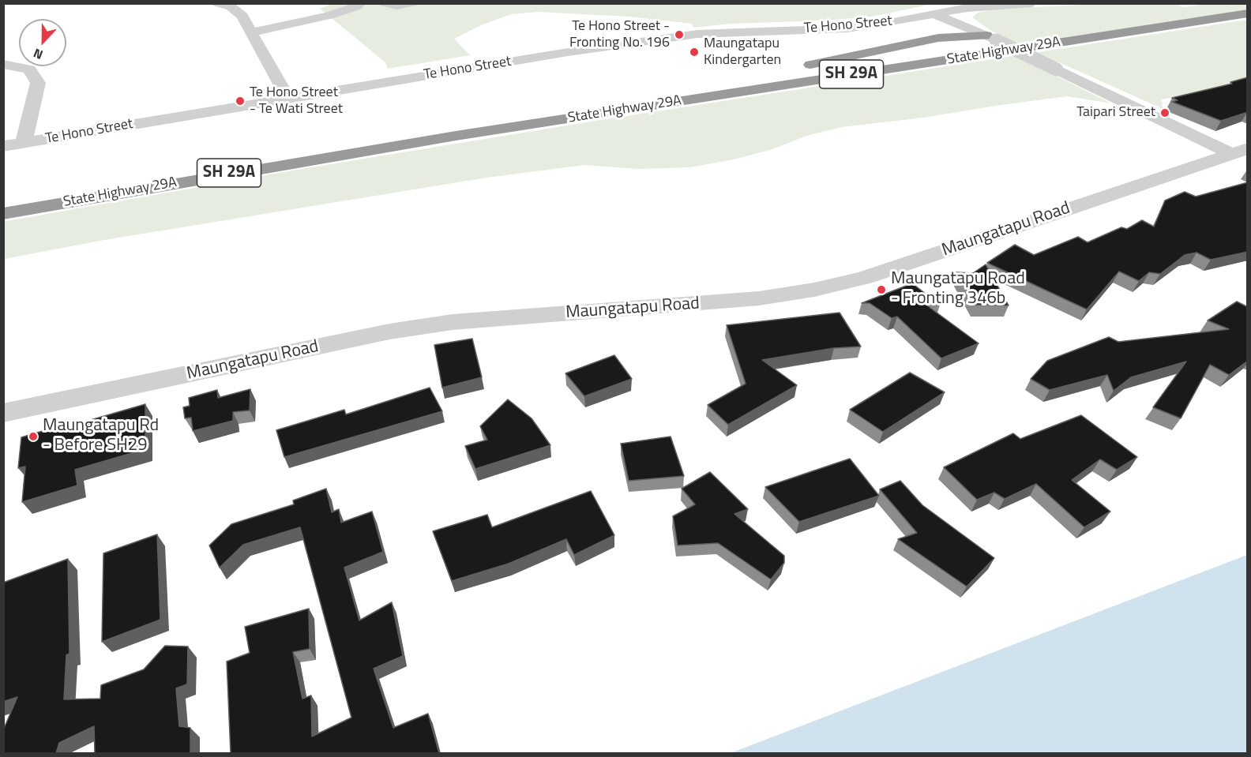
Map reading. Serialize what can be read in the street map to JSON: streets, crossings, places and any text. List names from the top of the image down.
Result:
{
  "streets": {
    "highway": ["State Highway 29A", "SH 29A"],
    "street": ["Te Hono Street", "Maungatapu Road"]
  },
  "crossings": [
    ["State Highway 29A", "SH 29A"]
  ],
  "places": [
    "Te Hono Street - Fronting No. 196",
    "Maungatapu Kindergarten",
    "Te Hono Street - Te Wati Street",
    "Taipari Street",
    "Maungatapu Road - Fronting 346b",
    "Maungatapu Rd - Before SH29"
  ],
  "north": "bottom"
}
